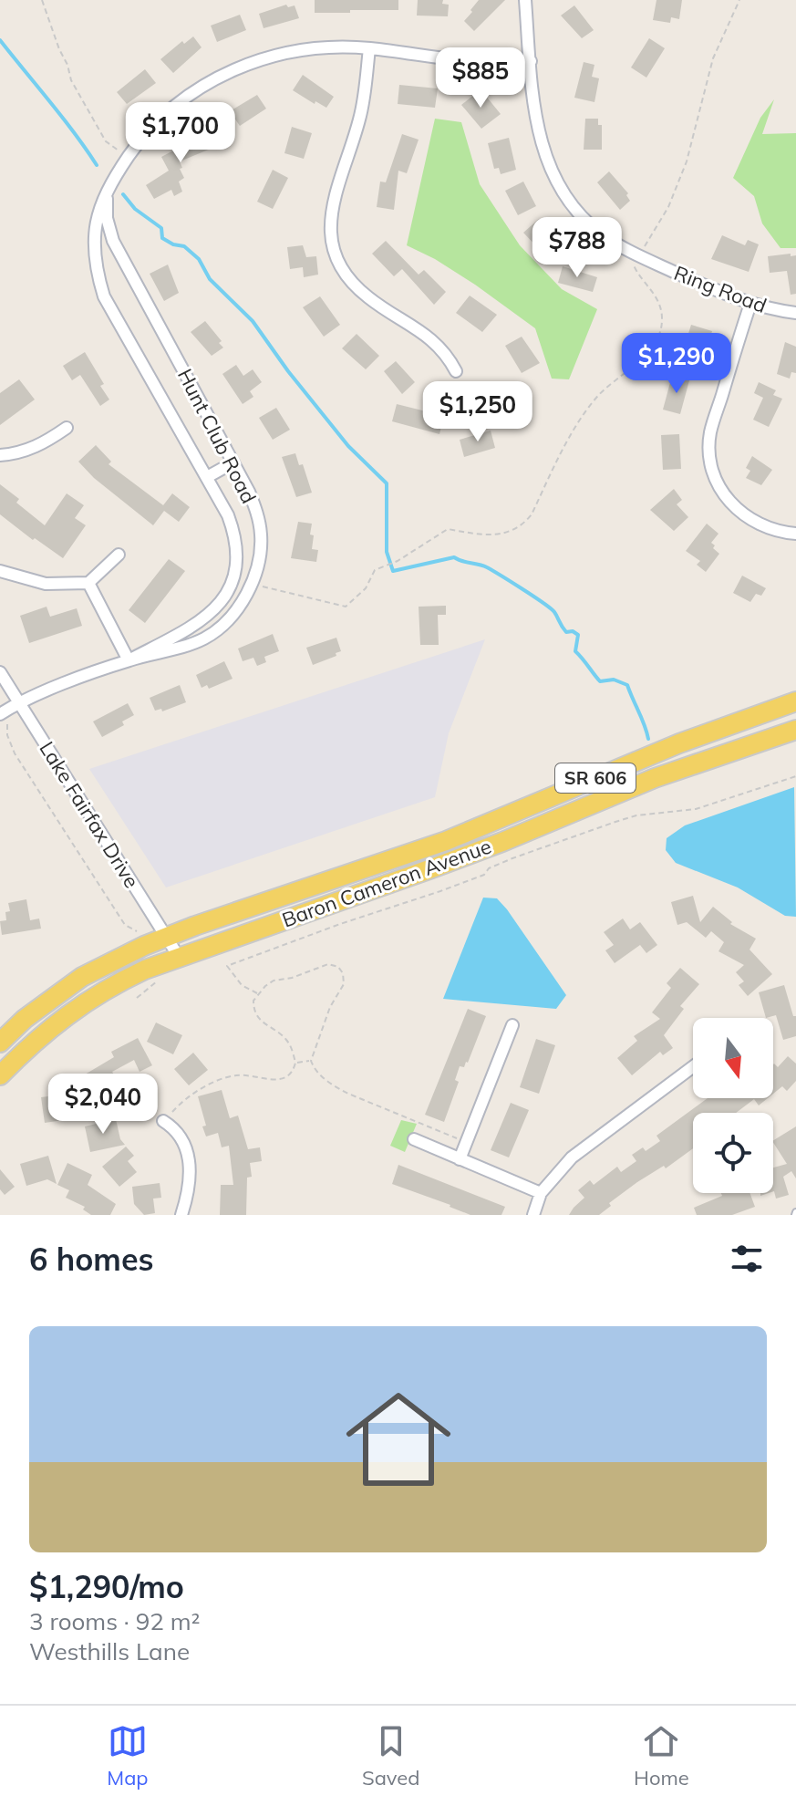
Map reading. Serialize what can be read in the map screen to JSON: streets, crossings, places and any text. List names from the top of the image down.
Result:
{
  "streets": {
    "main road": ["SR 606", "Baron Cameron Avenue"],
    "street": ["Ring Road", "Hunt Club Road", "Lake Fairfax Drive"]
  },
  "crossings": [
    ["Ring Road", "Hunt Club Road"],
    ["Hunt Club Road", "Lake Fairfax Drive"],
    ["Lake Fairfax Drive", "Baron Cameron Avenue"]
  ],
  "north": "bottom",
  "page": {
    "price": [
      "$885",
      "$1,700",
      "$788",
      "$1,290",
      "$1,250",
      "$2,040"
    ],
    "heading": "6 homes",
    "list": [
      {
        "name": "$1,290/mo",
        "note": "3 rooms · 92 m² · Westhills Lane"
      }
    ],
    "tabs": ["Map", "Saved", "Home"]
  }
}
